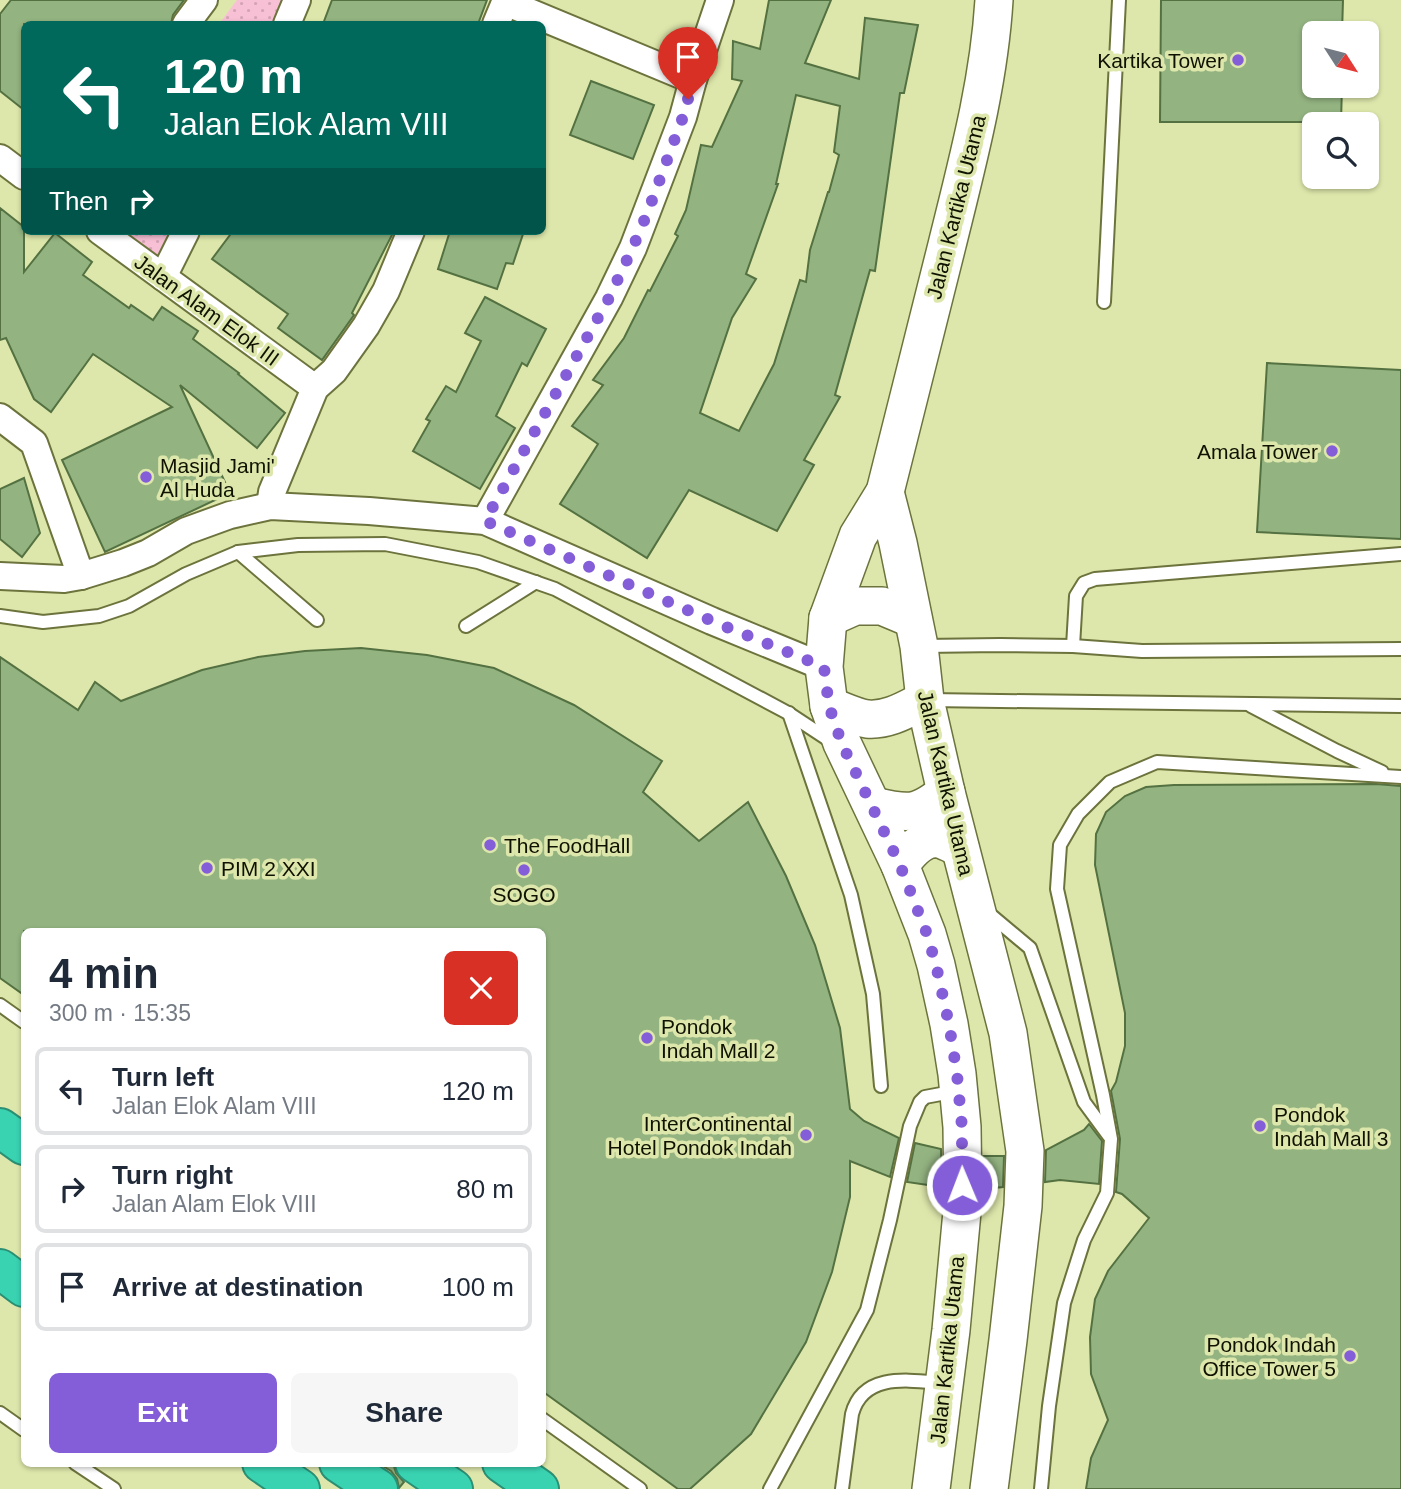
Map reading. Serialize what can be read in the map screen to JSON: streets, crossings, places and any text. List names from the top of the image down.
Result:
{
  "streets": {
    "main road": ["Jalan Kartika Utama"],
    "street": ["Jalan Alam Elok III"]
  },
  "places": [
    "Kartika Tower",
    "Amala Tower",
    "Masjid Jami' Al Huda",
    "The FoodHall",
    "PIM 2 XXI",
    "SOGO",
    "Pondok Indah Mall 2",
    "Pondok Indah Mall 3",
    "InterContinental Hotel Pondok Indah",
    "Pondok Indah Office Tower 5"
  ],
  "north": "bottom right",
  "page": {
    "turn": ["120 m", "Jalan Elok Alam VIII"],
    "then": "Then",
    "heading": ["4 min", "300 m · 15:35"],
    "list": [
      {
        "name": "Turn left",
        "note": "Jalan Elok Alam VIII",
        "value": "120 m"
      },
      {
        "name": "Turn right",
        "note": "Jalan Alam Elok VIII",
        "value": "80 m"
      },
      {
        "name": "Arrive at destination",
        "value": "100 m"
      }
    ],
    "buttons": ["Exit", "Share"]
  }
}
